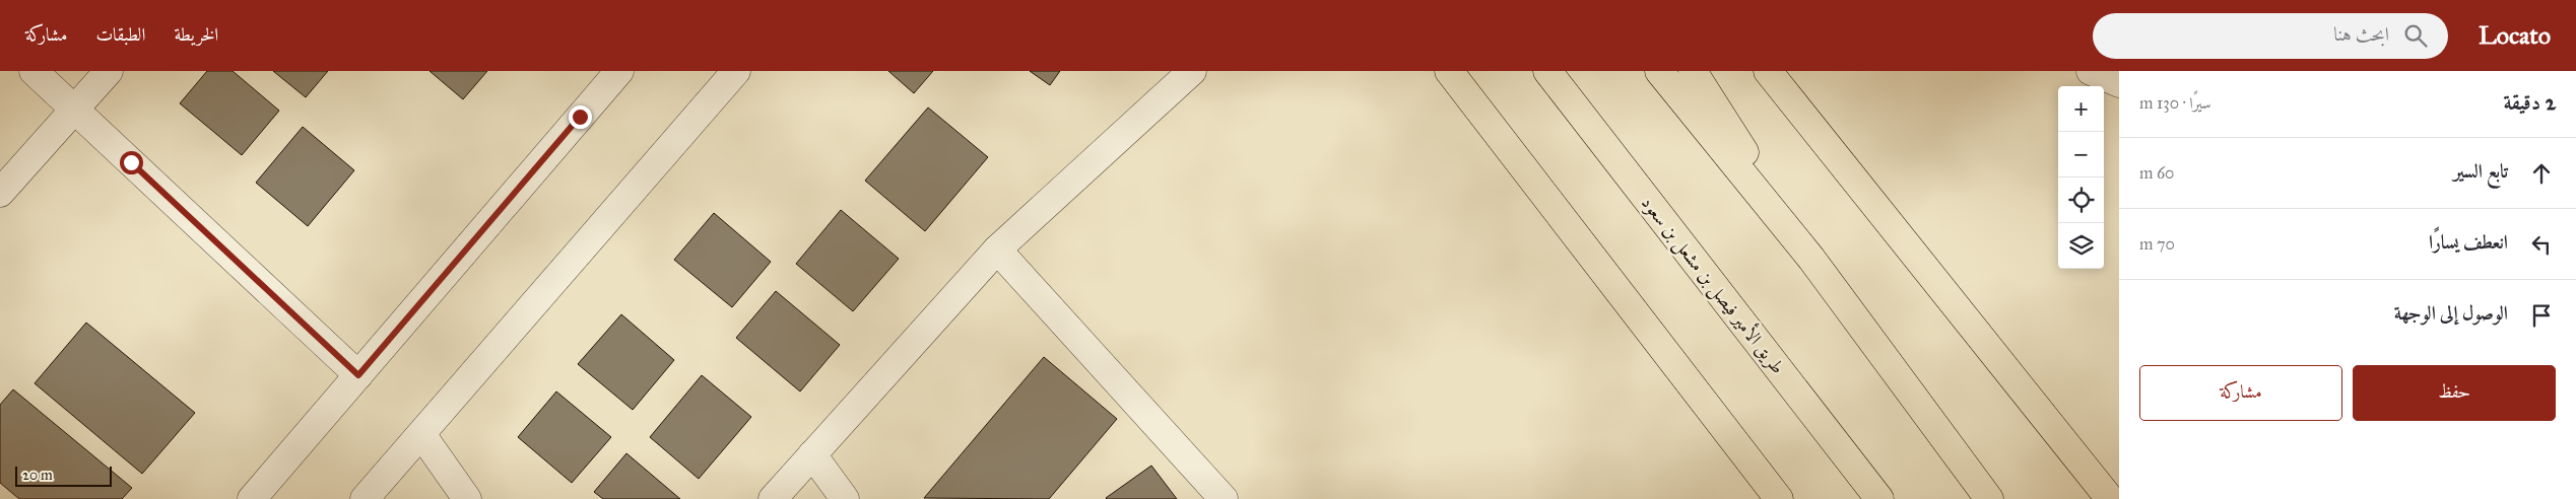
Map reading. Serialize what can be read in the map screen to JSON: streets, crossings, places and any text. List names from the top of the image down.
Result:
{
  "streets": {
    "main road": ["طريق الأمير فيصل بن مشعل بن سعود"]
  },
  "scale_bar": "20 m",
  "page": {
    "header": "Locato",
    "search": "ابحث هنا",
    "nav": ["الخريطة", "الطبقات", "مشاركة"],
    "heading": ["2 دقيقة", "سيرًا · 130 m"],
    "map_buttons": ["+", "−"],
    "list": [
      ["تابع السير", "60 m"],
      ["انعطف يسارًا", "70 m"],
      "الوصول إلى الوجهة"
    ],
    "buttons": ["حفظ", "مشاركة"],
    "scale": "20 m"
  }
}
